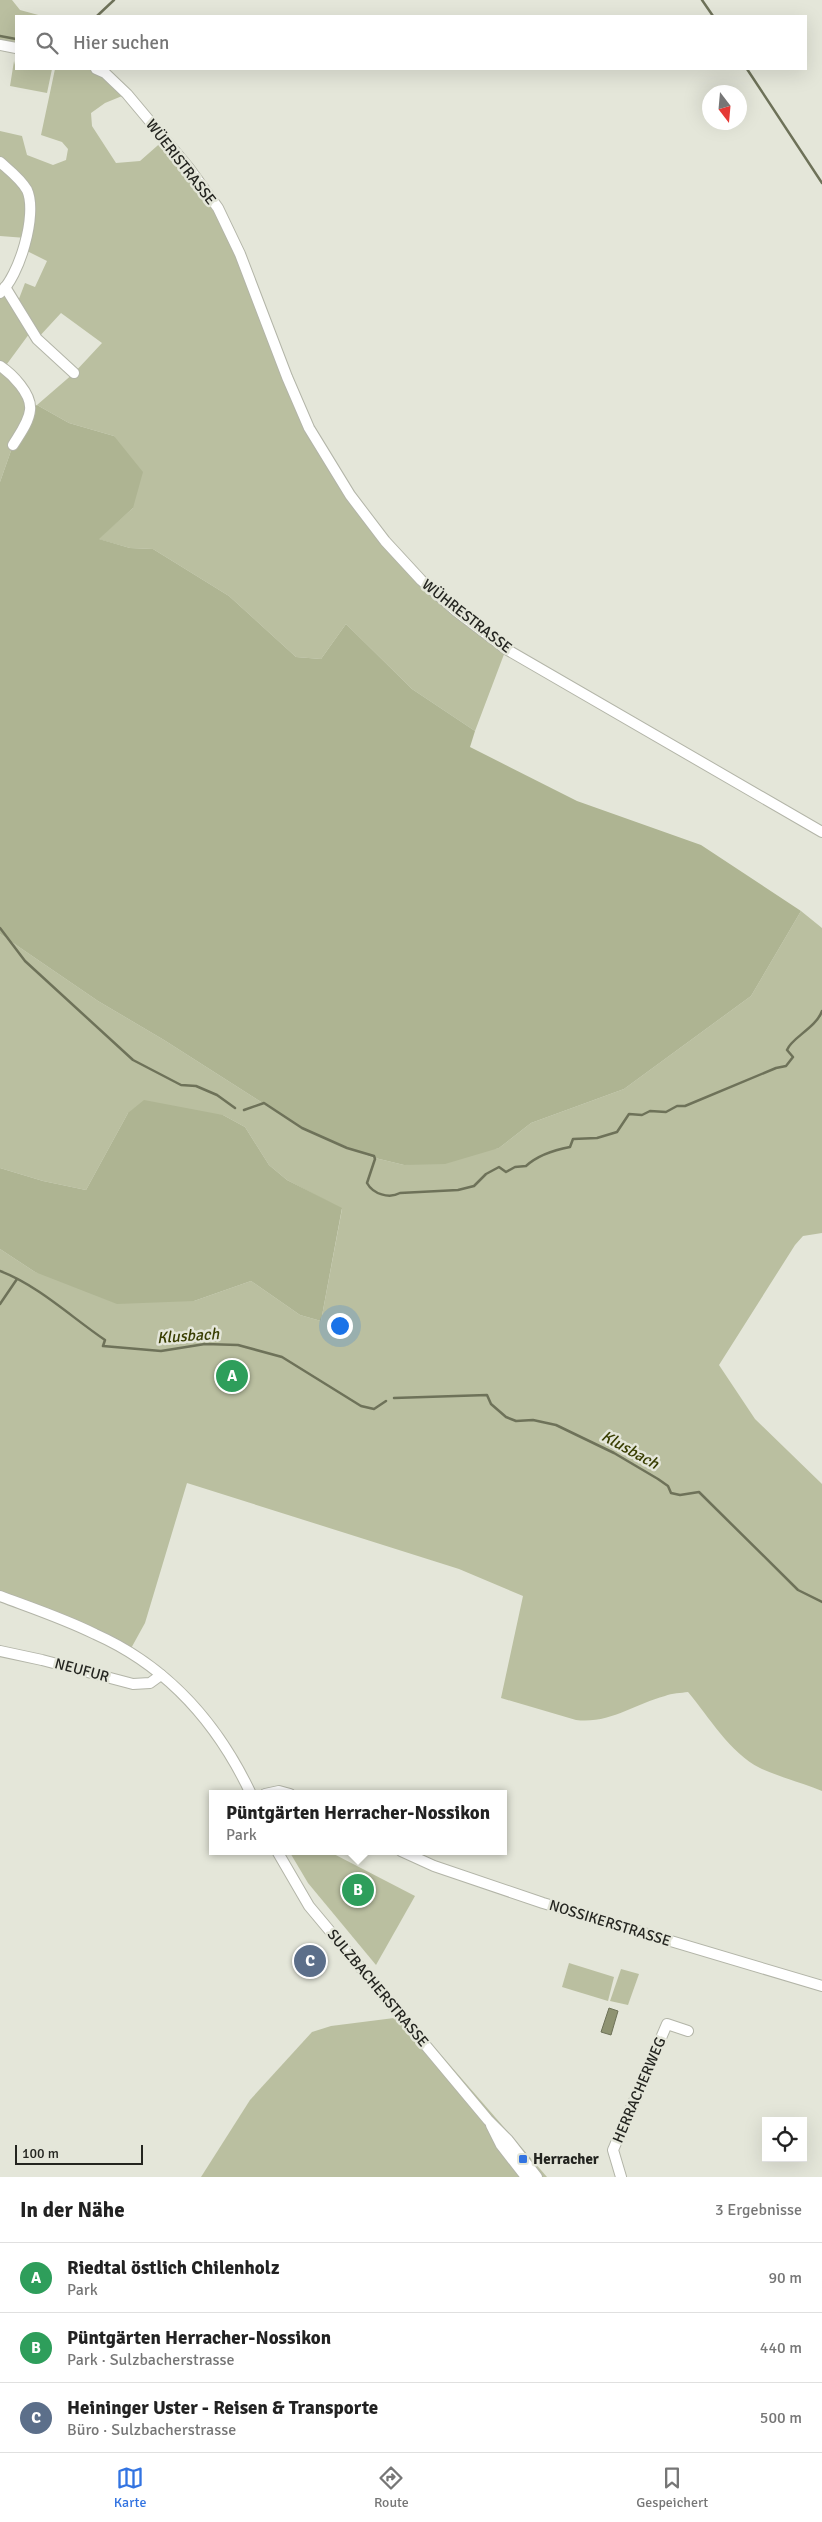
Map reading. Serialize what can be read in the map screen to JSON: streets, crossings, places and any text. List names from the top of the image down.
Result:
{
  "streets": {
    "street": [
      "WÜERISTRASSE",
      "WÜHRESTRASSE",
      "NEUFUR",
      "NOSSIKERSTRASSE",
      "SULZBACHERSTRASSE",
      "HERRACHERWEG"
    ]
  },
  "crossings": [
    ["WÜERISTRASSE", "WÜHRESTRASSE"]
  ],
  "water": ["Klusbach"],
  "places": {
    "transit": ["Herracher"]
  },
  "scale_bar": "100 m",
  "north": "bottom",
  "page": {
    "search": "Hier suchen",
    "pins": ["A", "B", "C"],
    "popup": ["Püntgärten Herracher-Nossikon", "Park"],
    "scale": "100 m",
    "heading": ["In der Nähe", "3 Ergebnisse"],
    "list": [
      {
        "mark": "A",
        "name": "Riedtal östlich Chilenholz",
        "note": "Park",
        "value": "90 m"
      },
      {
        "mark": "B",
        "name": "Püntgärten Herracher-Nossikon",
        "note": "Park · Sulzbacherstrasse",
        "value": "440 m"
      },
      {
        "mark": "C",
        "name": "Heininger Uster - Reisen & Transporte",
        "note": "Büro · Sulzbacherstrasse",
        "value": "500 m"
      }
    ],
    "nav": ["Karte", "Route", "Gespeichert"]
  }
}
